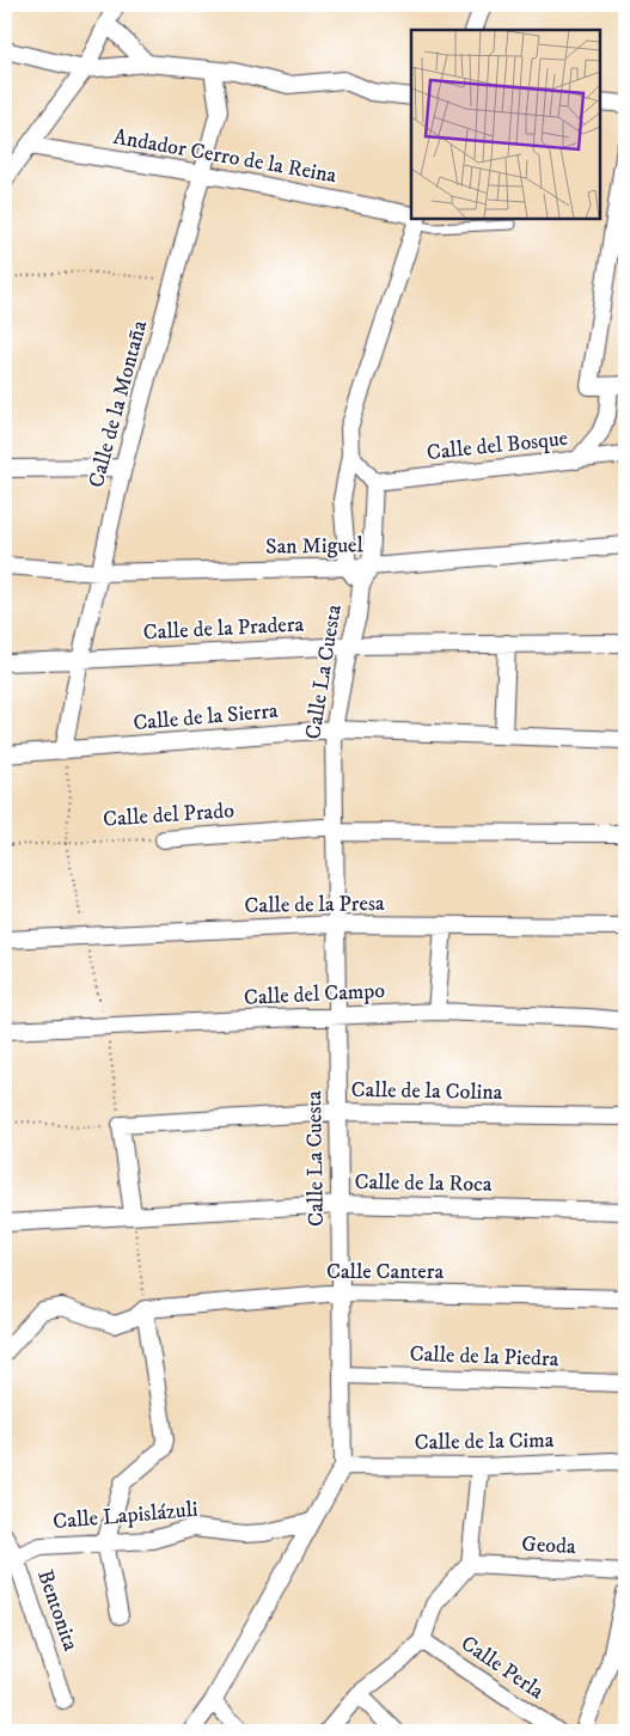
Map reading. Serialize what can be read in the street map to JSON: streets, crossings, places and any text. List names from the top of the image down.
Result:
{
  "streets": {
    "street": [
      "Andador Cerro de la Reina",
      "Calle de la Montaña",
      "Calle del Bosque",
      "San Miguel",
      "Calle de la Pradera",
      "Calle La Cuesta",
      "Calle de la Sierra",
      "Calle del Prado",
      "Calle de la Presa",
      "Calle del Campo",
      "Calle de la Colina",
      "Calle de la Roca",
      "Calle Cantera",
      "Calle de la Piedra",
      "Calle de la Cima",
      "Calle Lapislázuli",
      "Geoda",
      "Bentonita",
      "Calle Perla"
    ]
  },
  "crossings": [
    ["Andador Cerro de la Reina", "Calle de la Montaña"],
    ["Calle de la Montaña", "San Miguel"],
    ["Calle de la Montaña", "Calle de la Pradera"],
    ["Calle de la Montaña", "Calle de la Sierra"],
    ["Calle del Bosque", "Calle La Cuesta"],
    ["San Miguel", "Calle La Cuesta"],
    ["Calle de la Pradera", "Calle La Cuesta"],
    ["Calle La Cuesta", "Calle de la Sierra"],
    ["Calle La Cuesta", "Calle del Prado"],
    ["Calle La Cuesta", "Calle de la Presa"],
    ["Calle La Cuesta", "Calle del Campo"],
    ["Calle La Cuesta", "Calle de la Colina"],
    ["Calle La Cuesta", "Calle de la Roca"],
    ["Calle La Cuesta", "Calle Cantera"],
    ["Calle La Cuesta", "Calle de la Piedra"],
    ["Calle La Cuesta", "Calle de la Cima"],
    ["Calle Lapislázuli", "Bentonita"]
  ]
}
